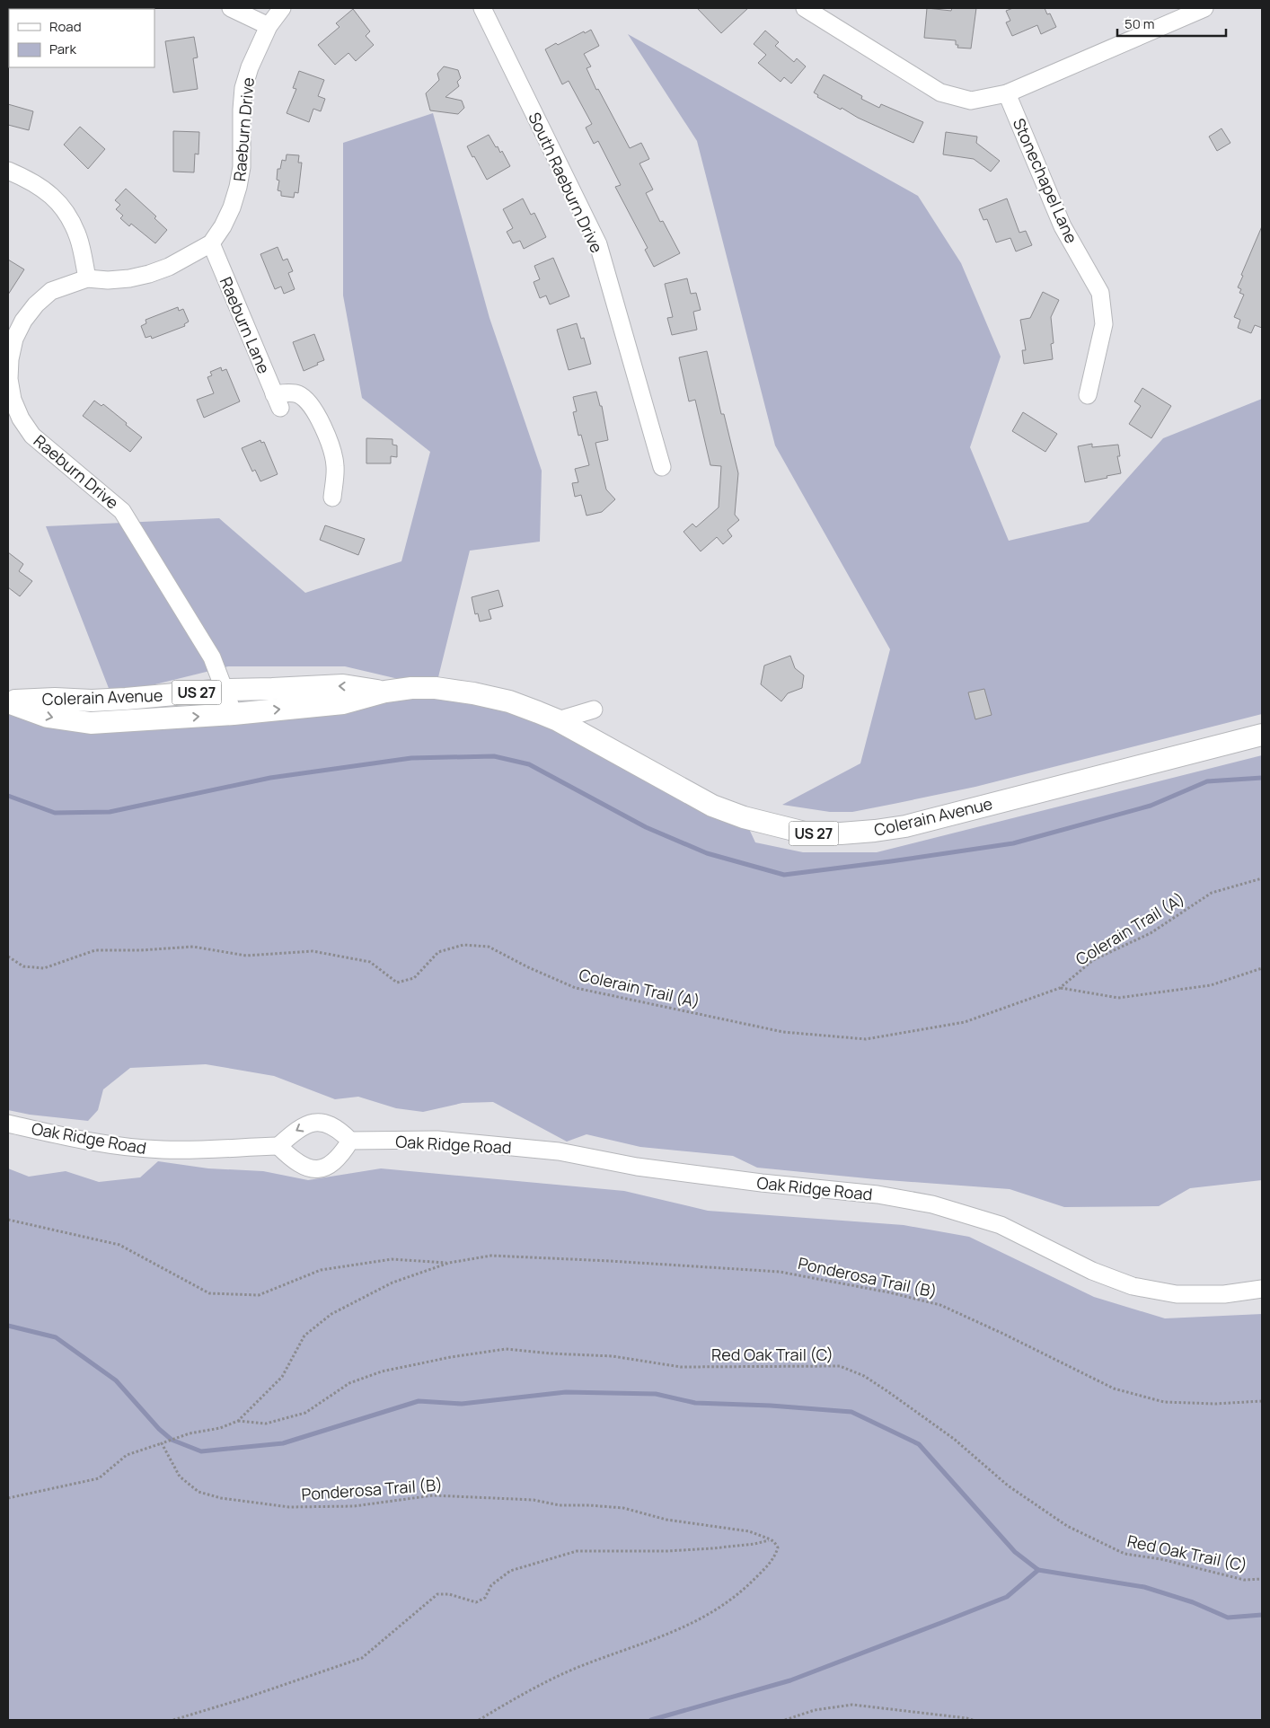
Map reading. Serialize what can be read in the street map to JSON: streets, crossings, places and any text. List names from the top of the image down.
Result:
{
  "streets": {
    "main road": ["US 27", "Colerain Avenue"],
    "street": [
      "Raeburn Drive",
      "Stonechapel Lane",
      "South Raeburn Drive",
      "Raeburn Lane",
      "Oak Ridge Road"
    ],
    "path": ["Colerain Trail (A)", "Ponderosa Trail (B)", "Red Oak Trail (C)"]
  },
  "crossings": [
    ["Raeburn Drive", "Raeburn Lane"],
    ["Raeburn Drive", "Colerain Avenue"],
    ["Ponderosa Trail (B)", "Red Oak Trail (C)"]
  ],
  "legend": ["Road", "Park"],
  "scale_bar": "50 m"
}
